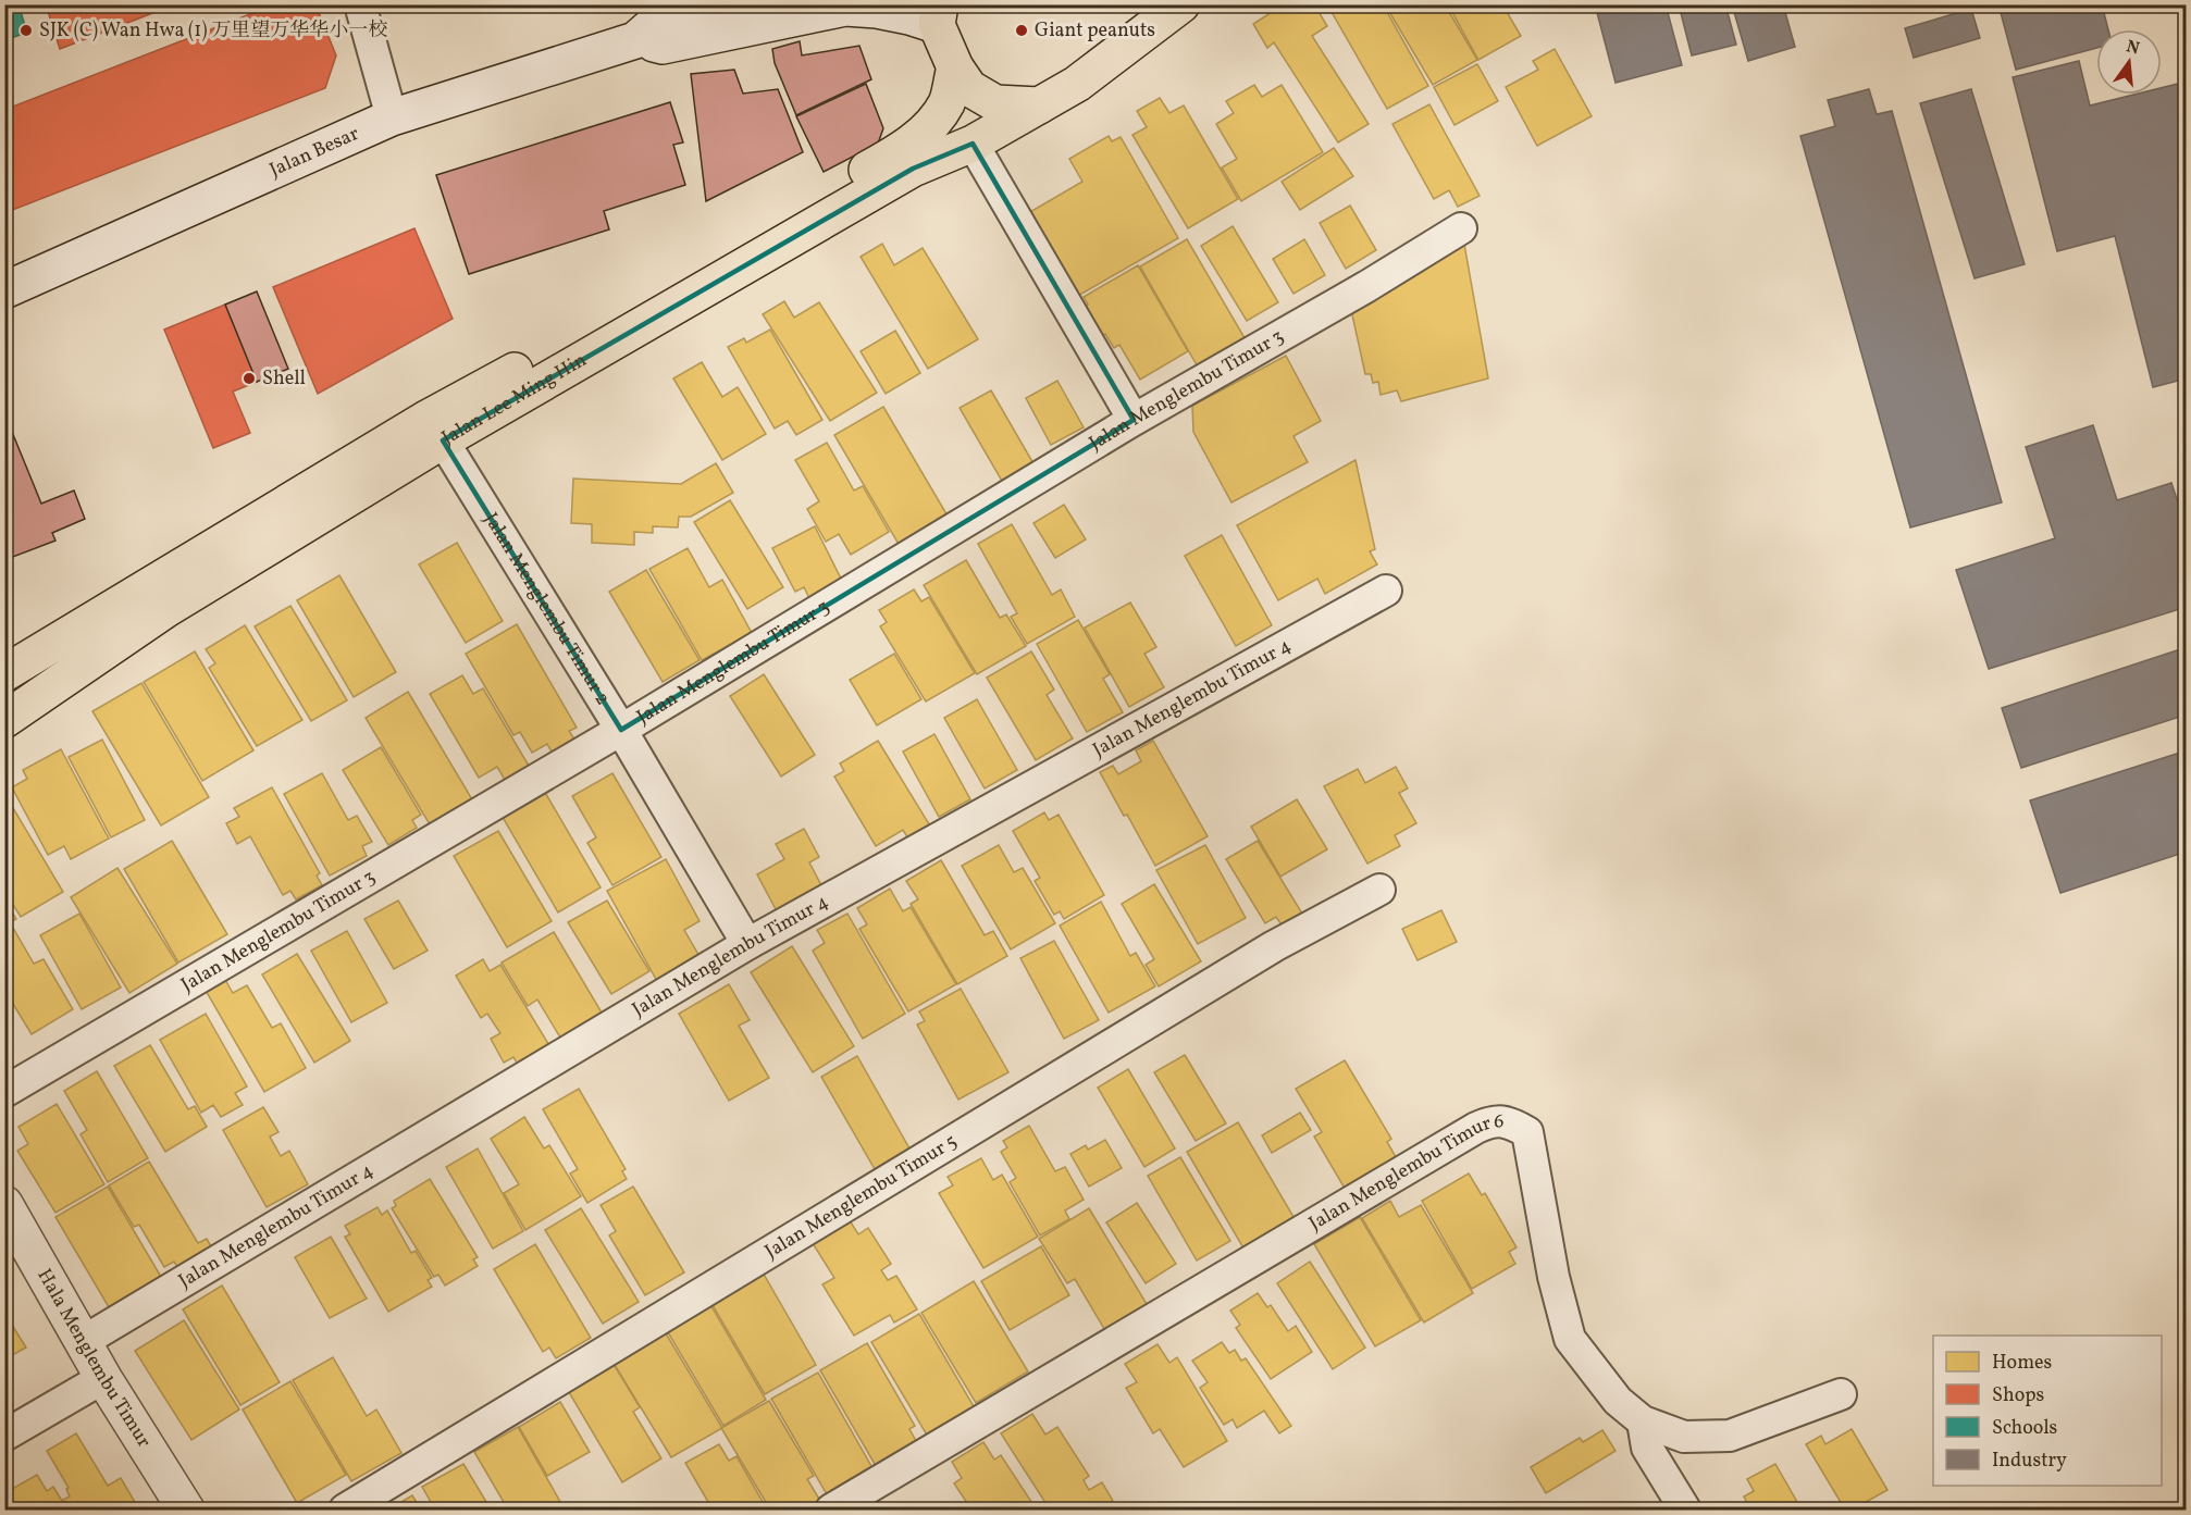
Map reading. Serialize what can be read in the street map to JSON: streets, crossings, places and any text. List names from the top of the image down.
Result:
{
  "streets": {
    "main road": ["Jalan Besar", "Jalan Lee Ming Hin", "Hala Menglembu Timur"],
    "street": [
      "Jalan Menglembu Timur 3",
      "Jalan Menglembu Timur 2",
      "Jalan Menglembu Timur 4",
      "Jalan Menglembu Timur 6",
      "Jalan Menglembu Timur 5"
    ]
  },
  "crossings": [
    ["Jalan Menglembu Timur 3", "Jalan Menglembu Timur 2"],
    ["Jalan Lee Ming Hin", "Jalan Menglembu Timur 2"],
    ["Jalan Menglembu Timur 2", "Jalan Menglembu Timur 4"],
    ["Jalan Menglembu Timur 4", "Hala Menglembu Timur"]
  ],
  "places": ["SJK (C) Wan Hwa (1) 万里望万华华小一校", "Giant peanuts", "Shell"],
  "legend": [
    "Homes",
    "Shops",
    "Schools",
    "Industry"
  ],
  "north": "top"
}
